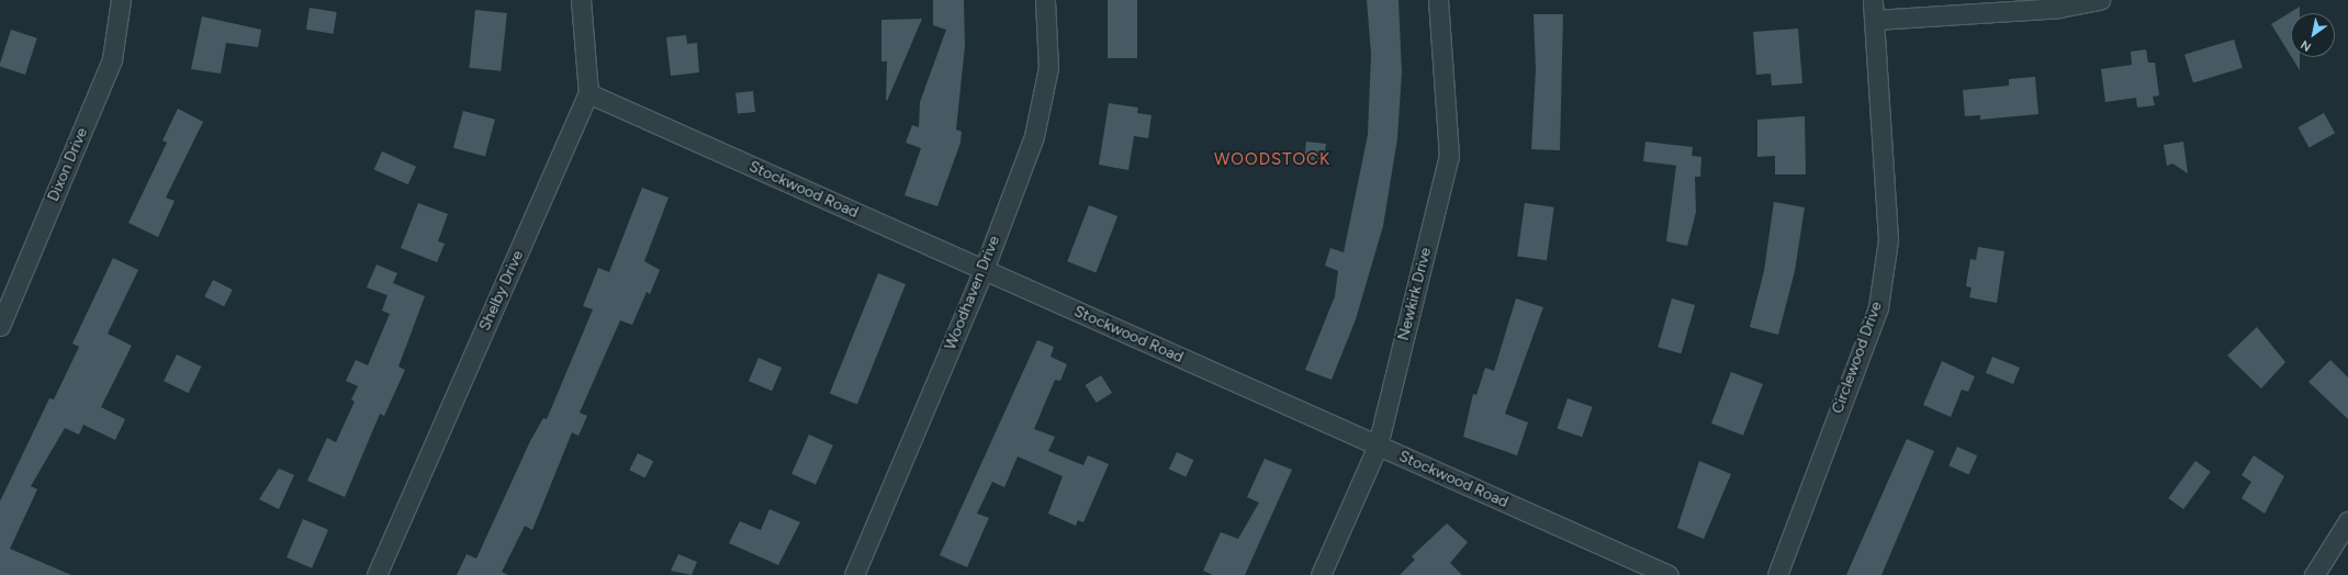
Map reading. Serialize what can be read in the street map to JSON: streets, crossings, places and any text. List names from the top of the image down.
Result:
{
  "streets": {
    "street": [
      "Dixon Drive",
      "Stockwood Road",
      "Shelby Drive",
      "Woodhaven Drive",
      "Newkirk Drive",
      "Circlewood Drive"
    ]
  },
  "crossings": [
    ["Stockwood Road", "Shelby Drive"],
    ["Stockwood Road", "Woodhaven Drive"],
    ["Stockwood Road", "Newkirk Drive"]
  ],
  "districts": ["WOODSTOCK"],
  "north": "bottom left"
}
